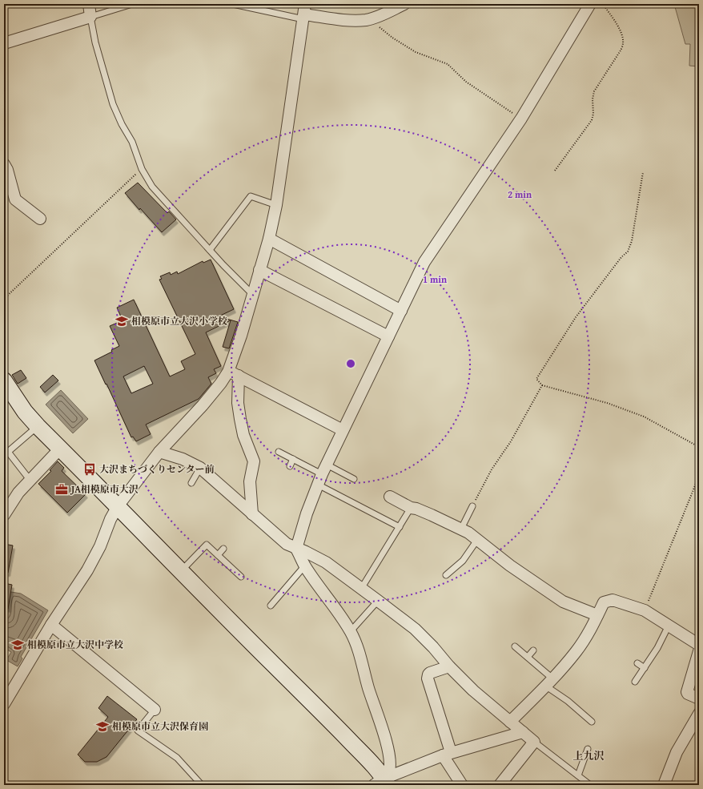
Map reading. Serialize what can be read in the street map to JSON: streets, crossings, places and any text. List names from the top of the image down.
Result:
{
  "districts": ["上九沢"],
  "places": {
    "school or university": ["相模原市立大沢小学校", "相模原市立大沢中学校", "相模原市立大沢保育園"],
    "bus stop": ["大沢まちづくりセンター前"],
    "office": ["JA相模原市大沢"]
  },
  "rings": ["2 min", "1 min"]
}
